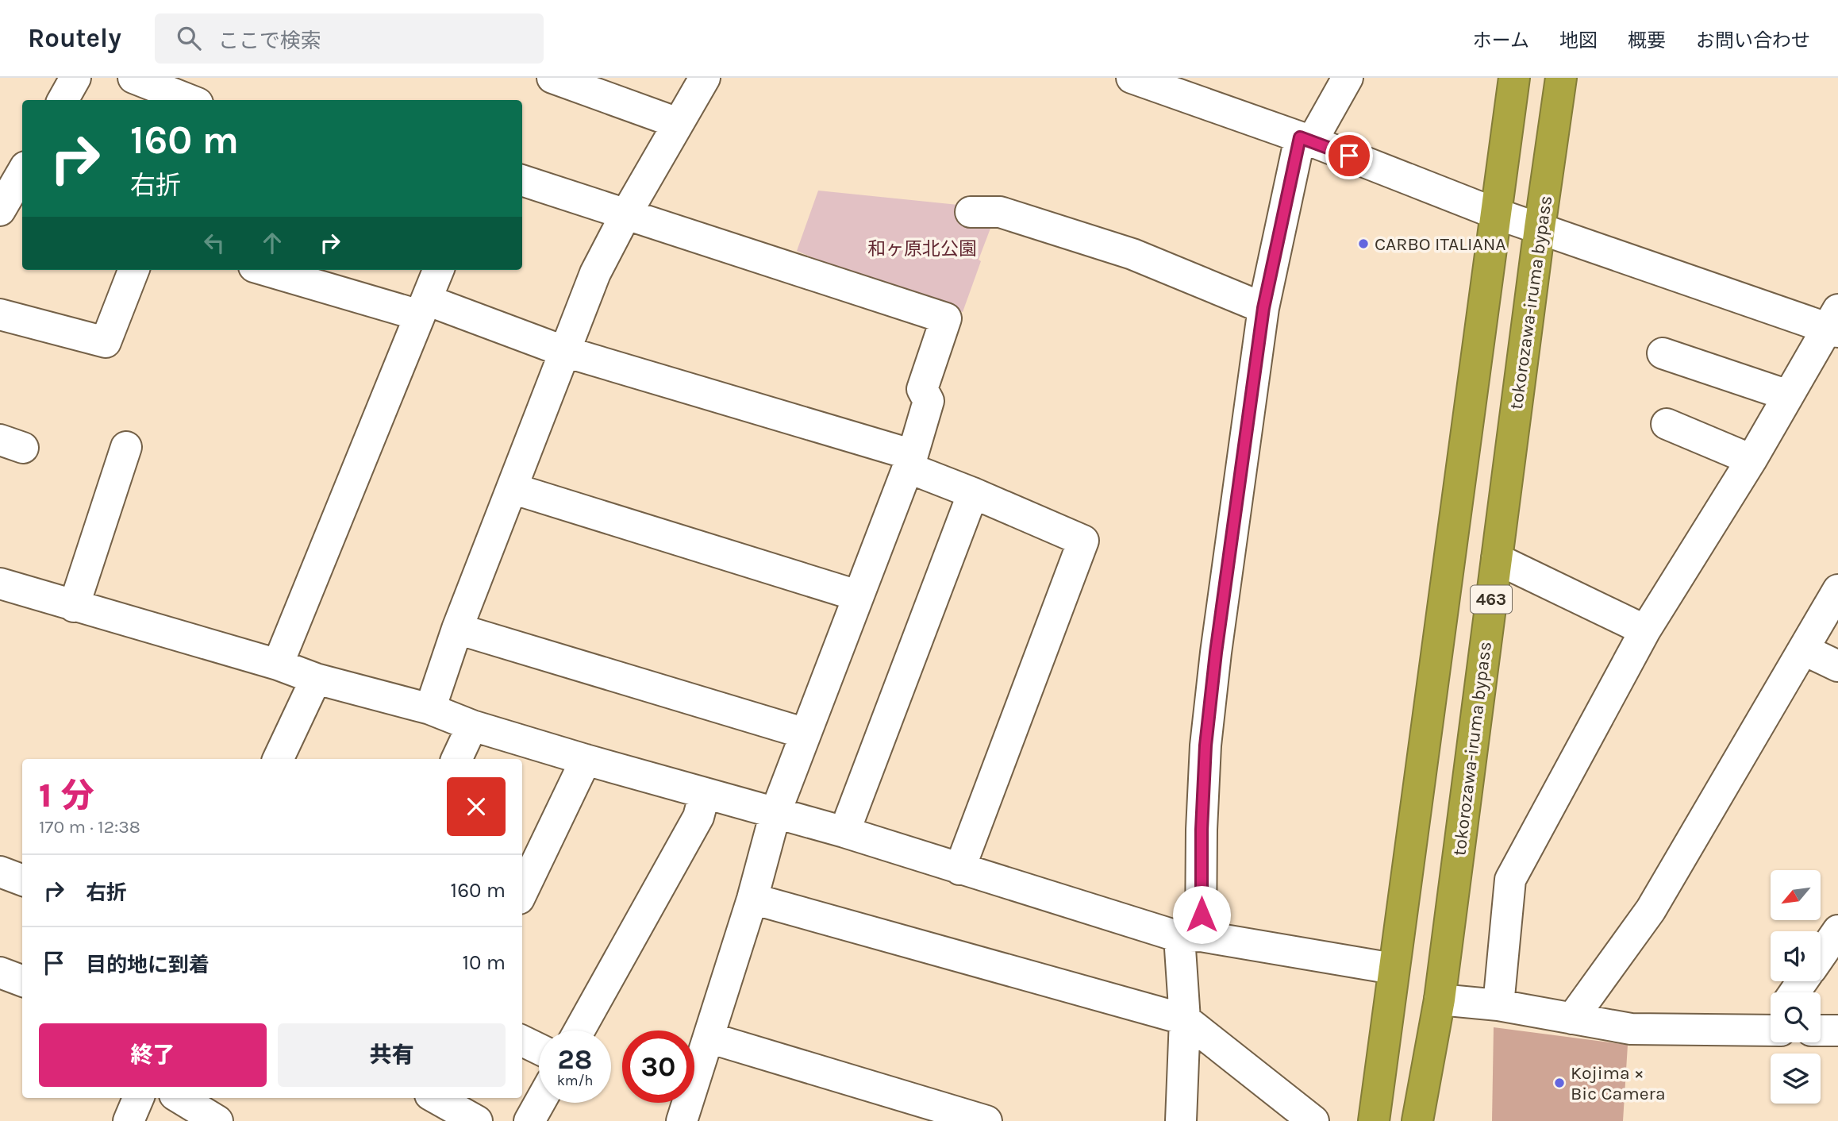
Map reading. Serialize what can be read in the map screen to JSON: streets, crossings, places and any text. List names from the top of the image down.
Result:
{
  "streets": {
    "highway": ["tokorozawa-iruma bypass", "463"]
  },
  "parks": ["和ヶ原北公園"],
  "places": ["CARBO ITALIANA", "Kojima × Bic Camera"],
  "north": "bottom left",
  "page": {
    "header": "Routely",
    "search": "ここで検索",
    "nav": [
      "ホーム",
      "地図",
      "概要",
      "お問い合わせ"
    ],
    "turn": ["160 m", "右折"],
    "heading": ["1 分", "170 m · 12:38"],
    "list": [
      {
        "name": "右折",
        "value": "160 m"
      },
      {
        "name": "目的地に到着",
        "value": "10 m"
      }
    ],
    "buttons": ["終了", "共有"],
    "speed": "28 km/h",
    "limit": "30"
  }
}
